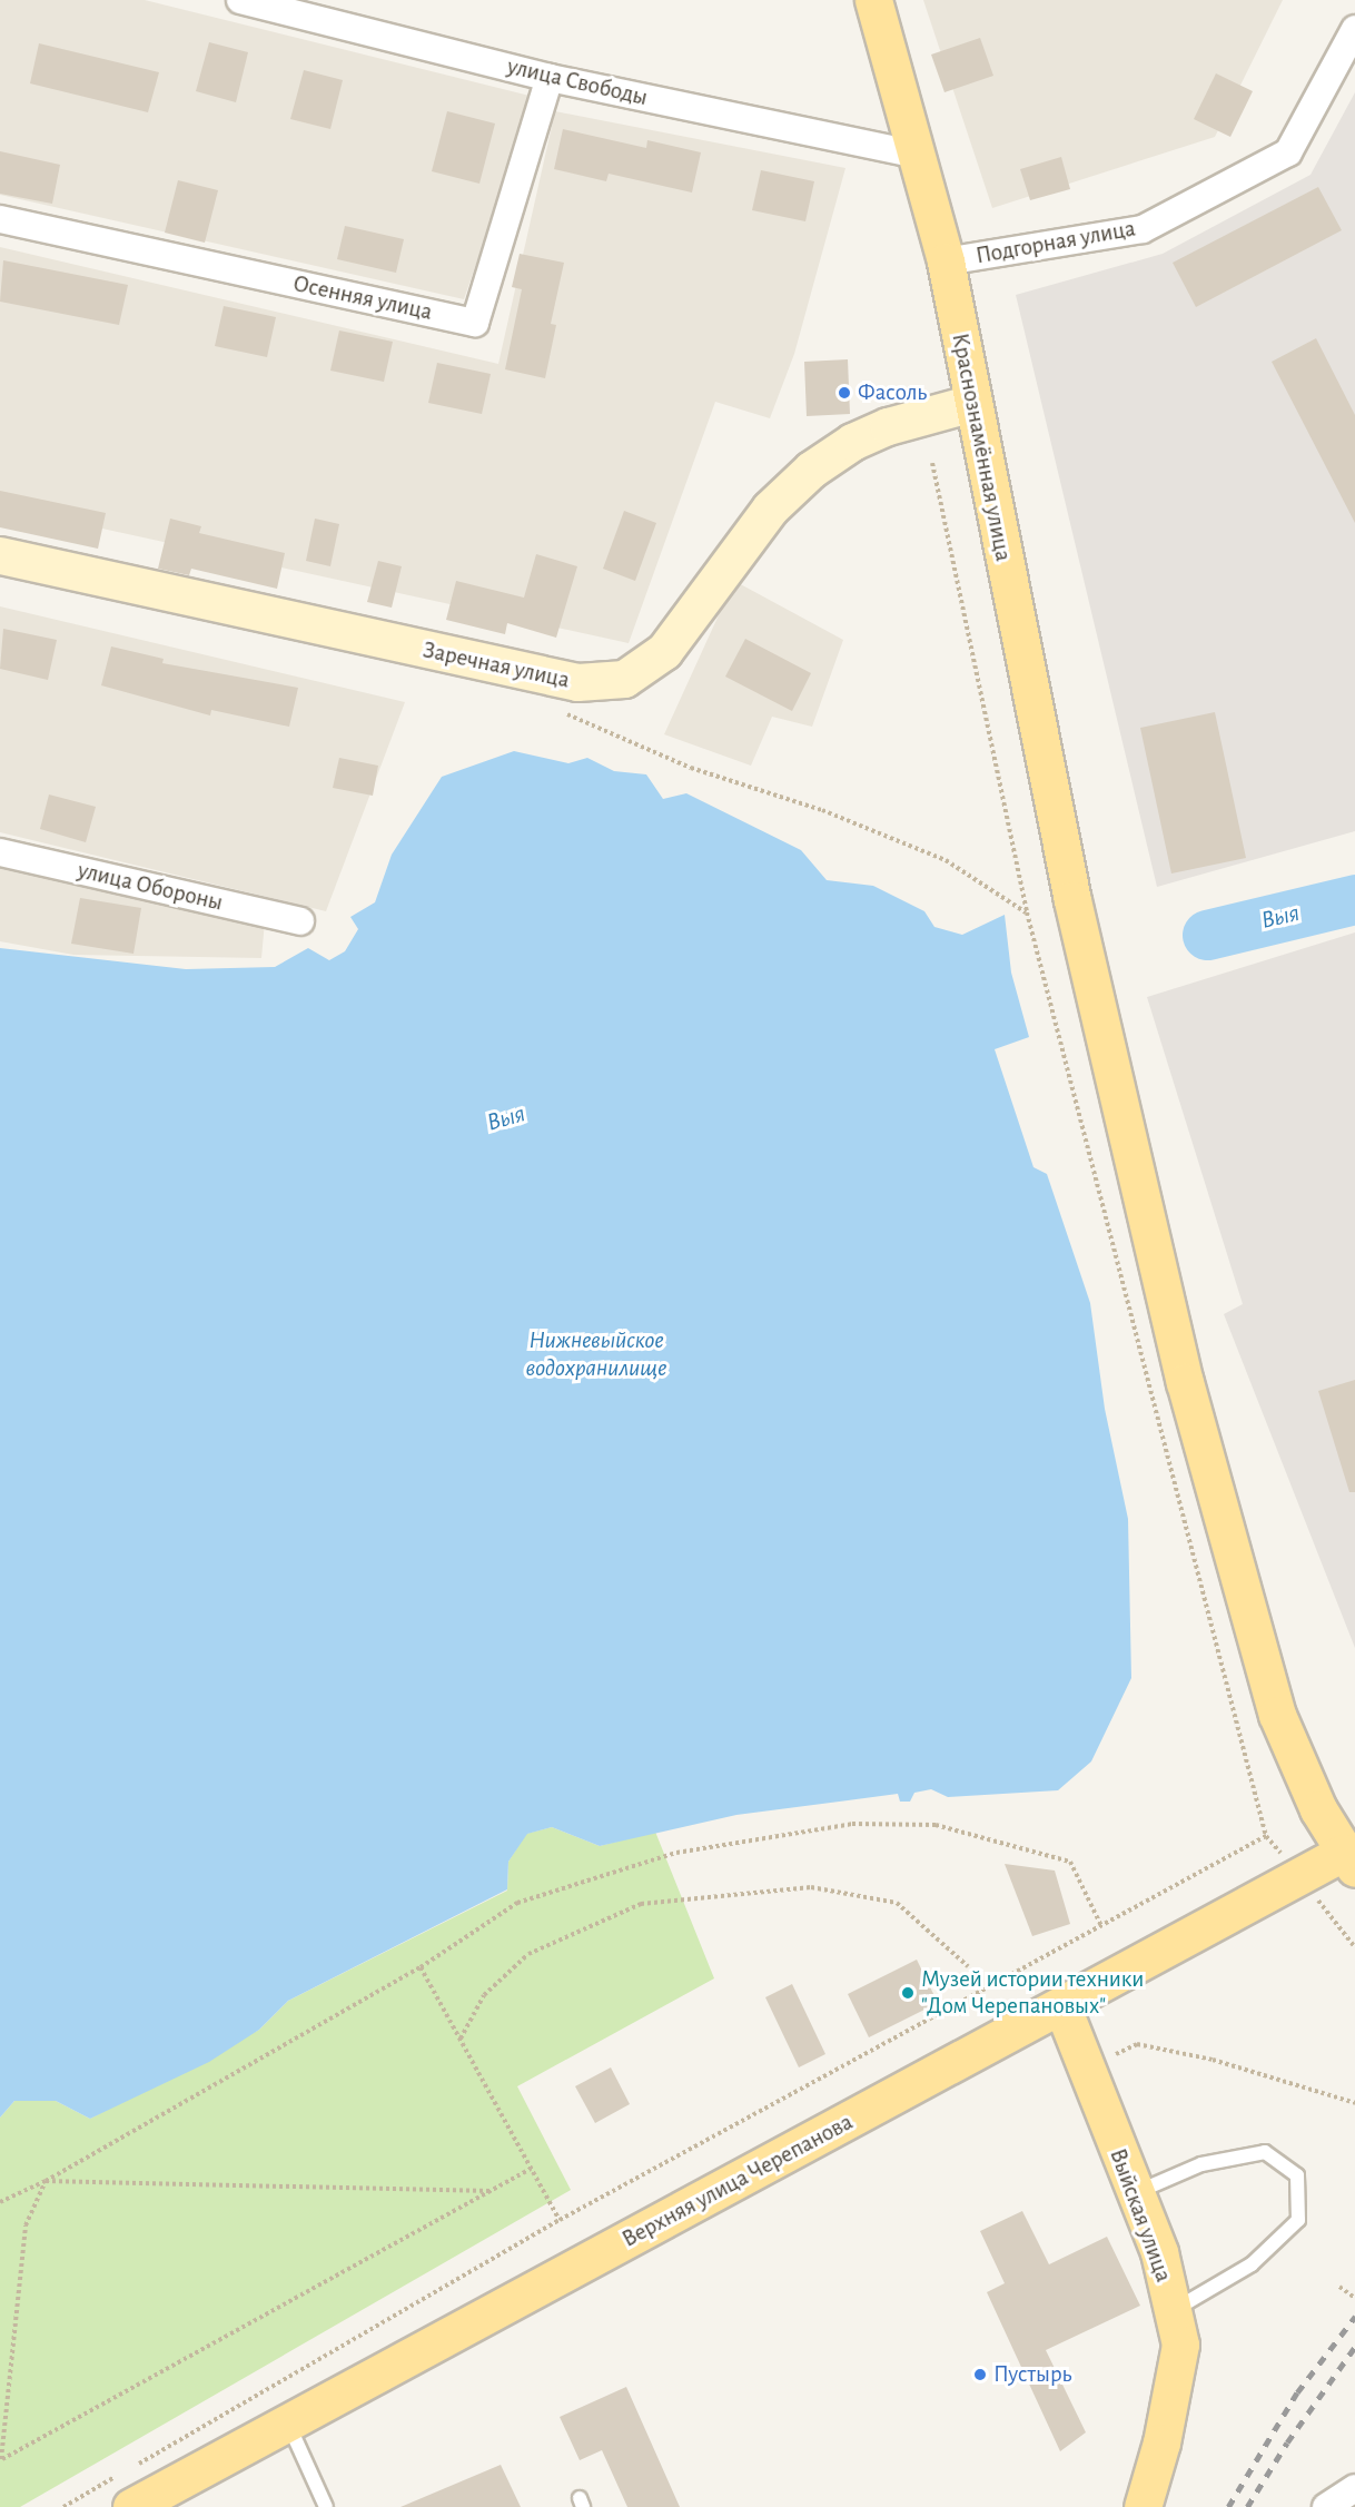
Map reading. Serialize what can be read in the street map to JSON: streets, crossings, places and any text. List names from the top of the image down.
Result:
{
  "streets": {
    "main road": ["Краснознамённая улица", "Верхняя улица Черепанова", "Выйская улица"],
    "street": [
      "улица Свободы",
      "Подгорная улица",
      "Осенняя улица",
      "Заречная улица",
      "улица Обороны"
    ]
  },
  "crossings": [
    ["улица Свободы", "Осенняя улица"],
    ["улица Свободы", "Краснознамённая улица"],
    ["Подгорная улица", "Краснознамённая улица"],
    ["Краснознамённая улица", "Заречная улица"],
    ["Краснознамённая улица", "Верхняя улица Черепанова"],
    ["Верхняя улица Черепанова", "Выйская улица"]
  ],
  "water": ["Выя", "Нижневыйское водохранилище"],
  "places": ["Фасоль", "Музей истории техники \"Дом Черепановых\"", "Пустырь"]
}
